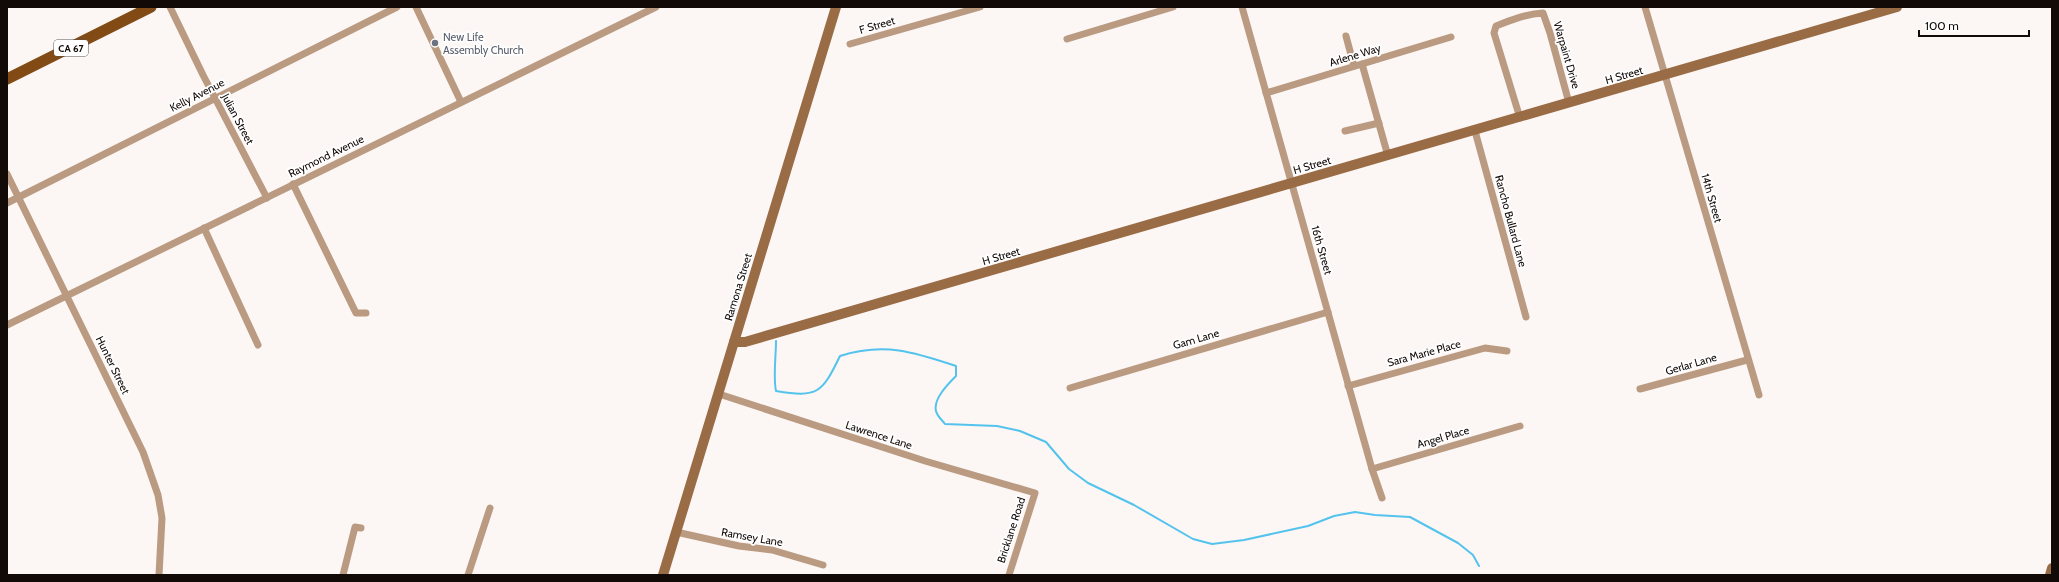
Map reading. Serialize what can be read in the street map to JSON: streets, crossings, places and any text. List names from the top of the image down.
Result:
{
  "streets": {
    "main road": ["CA 67"],
    "street": [
      "F Street",
      "Arlene Way",
      "Warpaint Drive",
      "H Street",
      "Kelly Avenue",
      "Julian Street",
      "Raymond Avenue",
      "14th Street",
      "Rancho Bullard Lane",
      "16th Street",
      "Ramona Street",
      "Gam Lane",
      "Sara Marie Place",
      "Gerlar Lane",
      "Hunter Street",
      "Lawrence Lane",
      "Angel Place",
      "Bricklane Road",
      "Ramsey Lane"
    ]
  },
  "crossings": [
    ["Arlene Way", "16th Street"],
    ["Warpaint Drive", "H Street"],
    ["H Street", "14th Street"],
    ["H Street", "Rancho Bullard Lane"],
    ["H Street", "16th Street"],
    ["H Street", "Ramona Street"],
    ["Kelly Avenue", "Julian Street"],
    ["Kelly Avenue", "Hunter Street"],
    ["Julian Street", "Raymond Avenue"],
    ["Raymond Avenue", "Hunter Street"],
    ["14th Street", "Gerlar Lane"],
    ["16th Street", "Gam Lane"],
    ["16th Street", "Sara Marie Place"],
    ["16th Street", "Angel Place"],
    ["Ramona Street", "Lawrence Lane"],
    ["Ramona Street", "Ramsey Lane"],
    ["Lawrence Lane", "Bricklane Road"]
  ],
  "places": ["New Life Assembly Church"],
  "scale_bar": "100 m"
}
